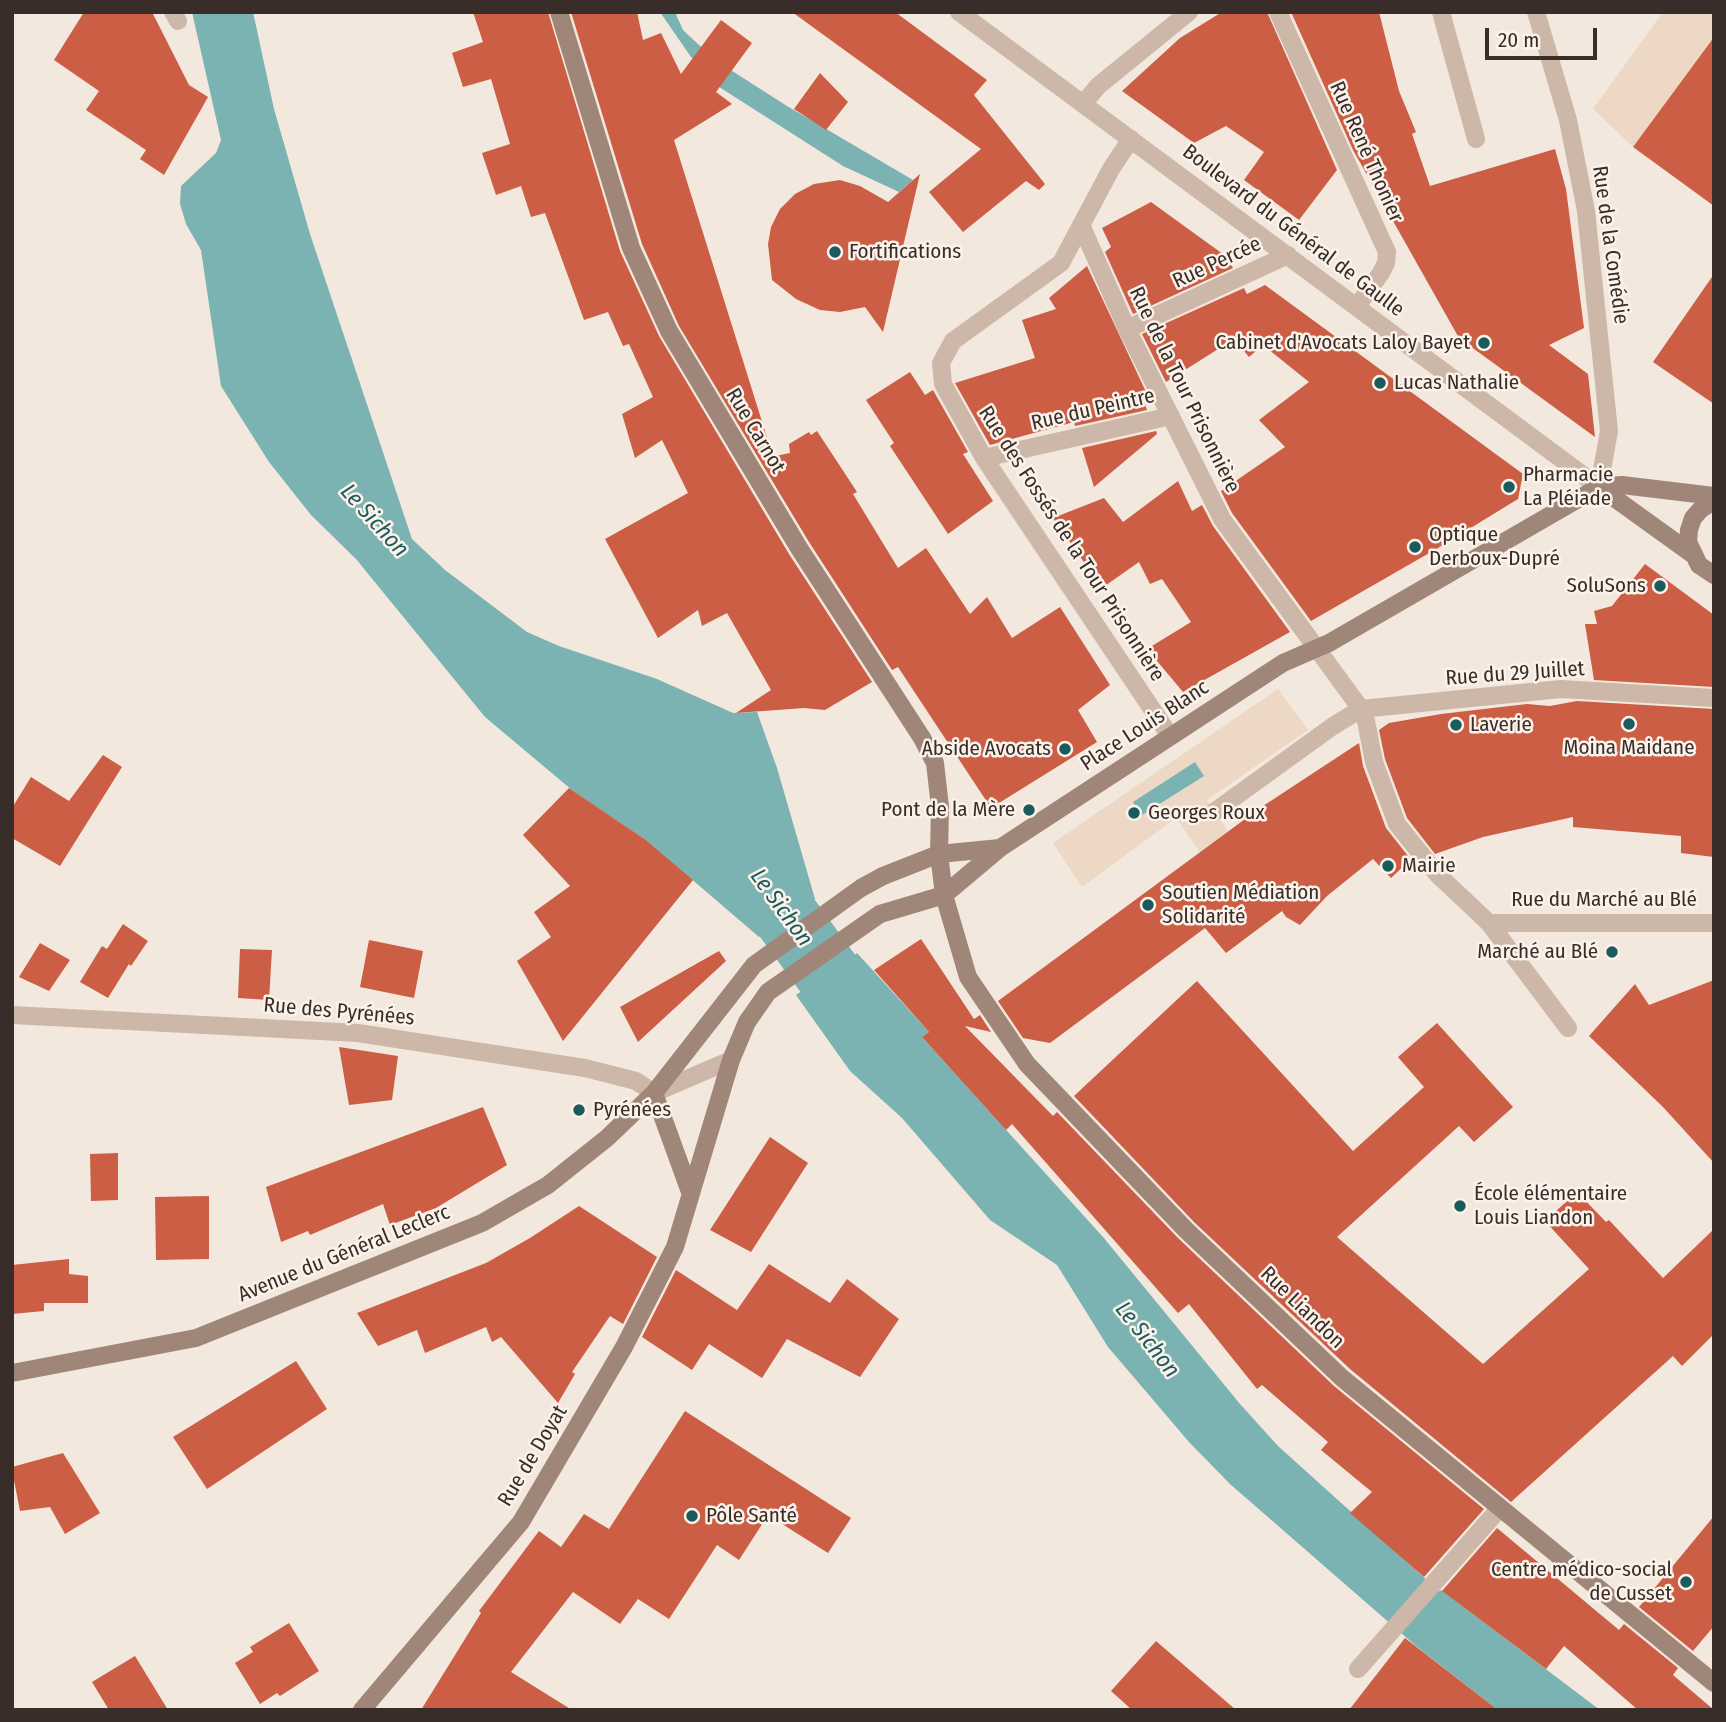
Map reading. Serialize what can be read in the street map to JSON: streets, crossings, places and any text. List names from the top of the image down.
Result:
{
  "streets": {
    "main road": [
      "Boulevard du Général de Gaulle",
      "Rue Carnot",
      "Place Louis Blanc",
      "Avenue du Général Leclerc",
      "Rue Liandon",
      "Rue de Doyat"
    ],
    "street": [
      "Rue René Thonier",
      "Rue de la Comédie",
      "Rue Percée",
      "Rue de la Tour Prisonnière",
      "Rue du Peintre",
      "Rue des Fossés de la Tour Prisonnière",
      "Rue du 29 Juillet",
      "Rue du Marché au Blé",
      "Rue des Pyrénées"
    ]
  },
  "crossings": [
    ["Rue René Thonier", "Boulevard du Général de Gaulle"],
    ["Boulevard du Général de Gaulle", "Rue de la Comédie"],
    ["Boulevard du Général de Gaulle", "Rue Percée"],
    ["Boulevard du Général de Gaulle", "Place Louis Blanc"],
    ["Rue de la Comédie", "Place Louis Blanc"],
    ["Rue Percée", "Rue de la Tour Prisonnière"],
    ["Rue de la Tour Prisonnière", "Rue du Peintre"],
    ["Rue de la Tour Prisonnière", "Rue des Fossés de la Tour Prisonnière"],
    ["Rue de la Tour Prisonnière", "Place Louis Blanc"],
    ["Rue de la Tour Prisonnière", "Rue du Marché au Blé"],
    ["Rue du Peintre", "Rue des Fossés de la Tour Prisonnière"],
    ["Rue Carnot", "Place Louis Blanc"],
    ["Rue Carnot", "Rue Liandon"],
    ["Rue Carnot", "Rue de Doyat"],
    ["Rue des Fossés de la Tour Prisonnière", "Place Louis Blanc"],
    ["Rue du 29 Juillet", "Rue du Marché au Blé"],
    ["Place Louis Blanc", "Rue du Marché au Blé"],
    ["Place Louis Blanc", "Avenue du Général Leclerc"],
    ["Place Louis Blanc", "Rue Liandon"],
    ["Place Louis Blanc", "Rue de Doyat"],
    ["Rue des Pyrénées", "Avenue du Général Leclerc"],
    ["Rue Liandon", "Rue de Doyat"]
  ],
  "water": ["Le Sichon"],
  "places": [
    "Fortifications",
    "Cabinet d'Avocats Laloy Bayet",
    "Lucas Nathalie",
    "Pharmacie La Pléiade",
    "Optique Derboux-Dupré",
    "SoluSons",
    "Moina Maidane",
    "Laverie",
    "Abside Avocats",
    "Pont de la Mère",
    "Georges Roux",
    "Mairie",
    "Soutien Médiation Solidarité",
    "Marché au Blé",
    "Pyrénées",
    "École élémentaire Louis Liandon",
    "Pôle Santé",
    "Centre médico-social de Cusset"
  ],
  "scale_bar": "20 m"
}
